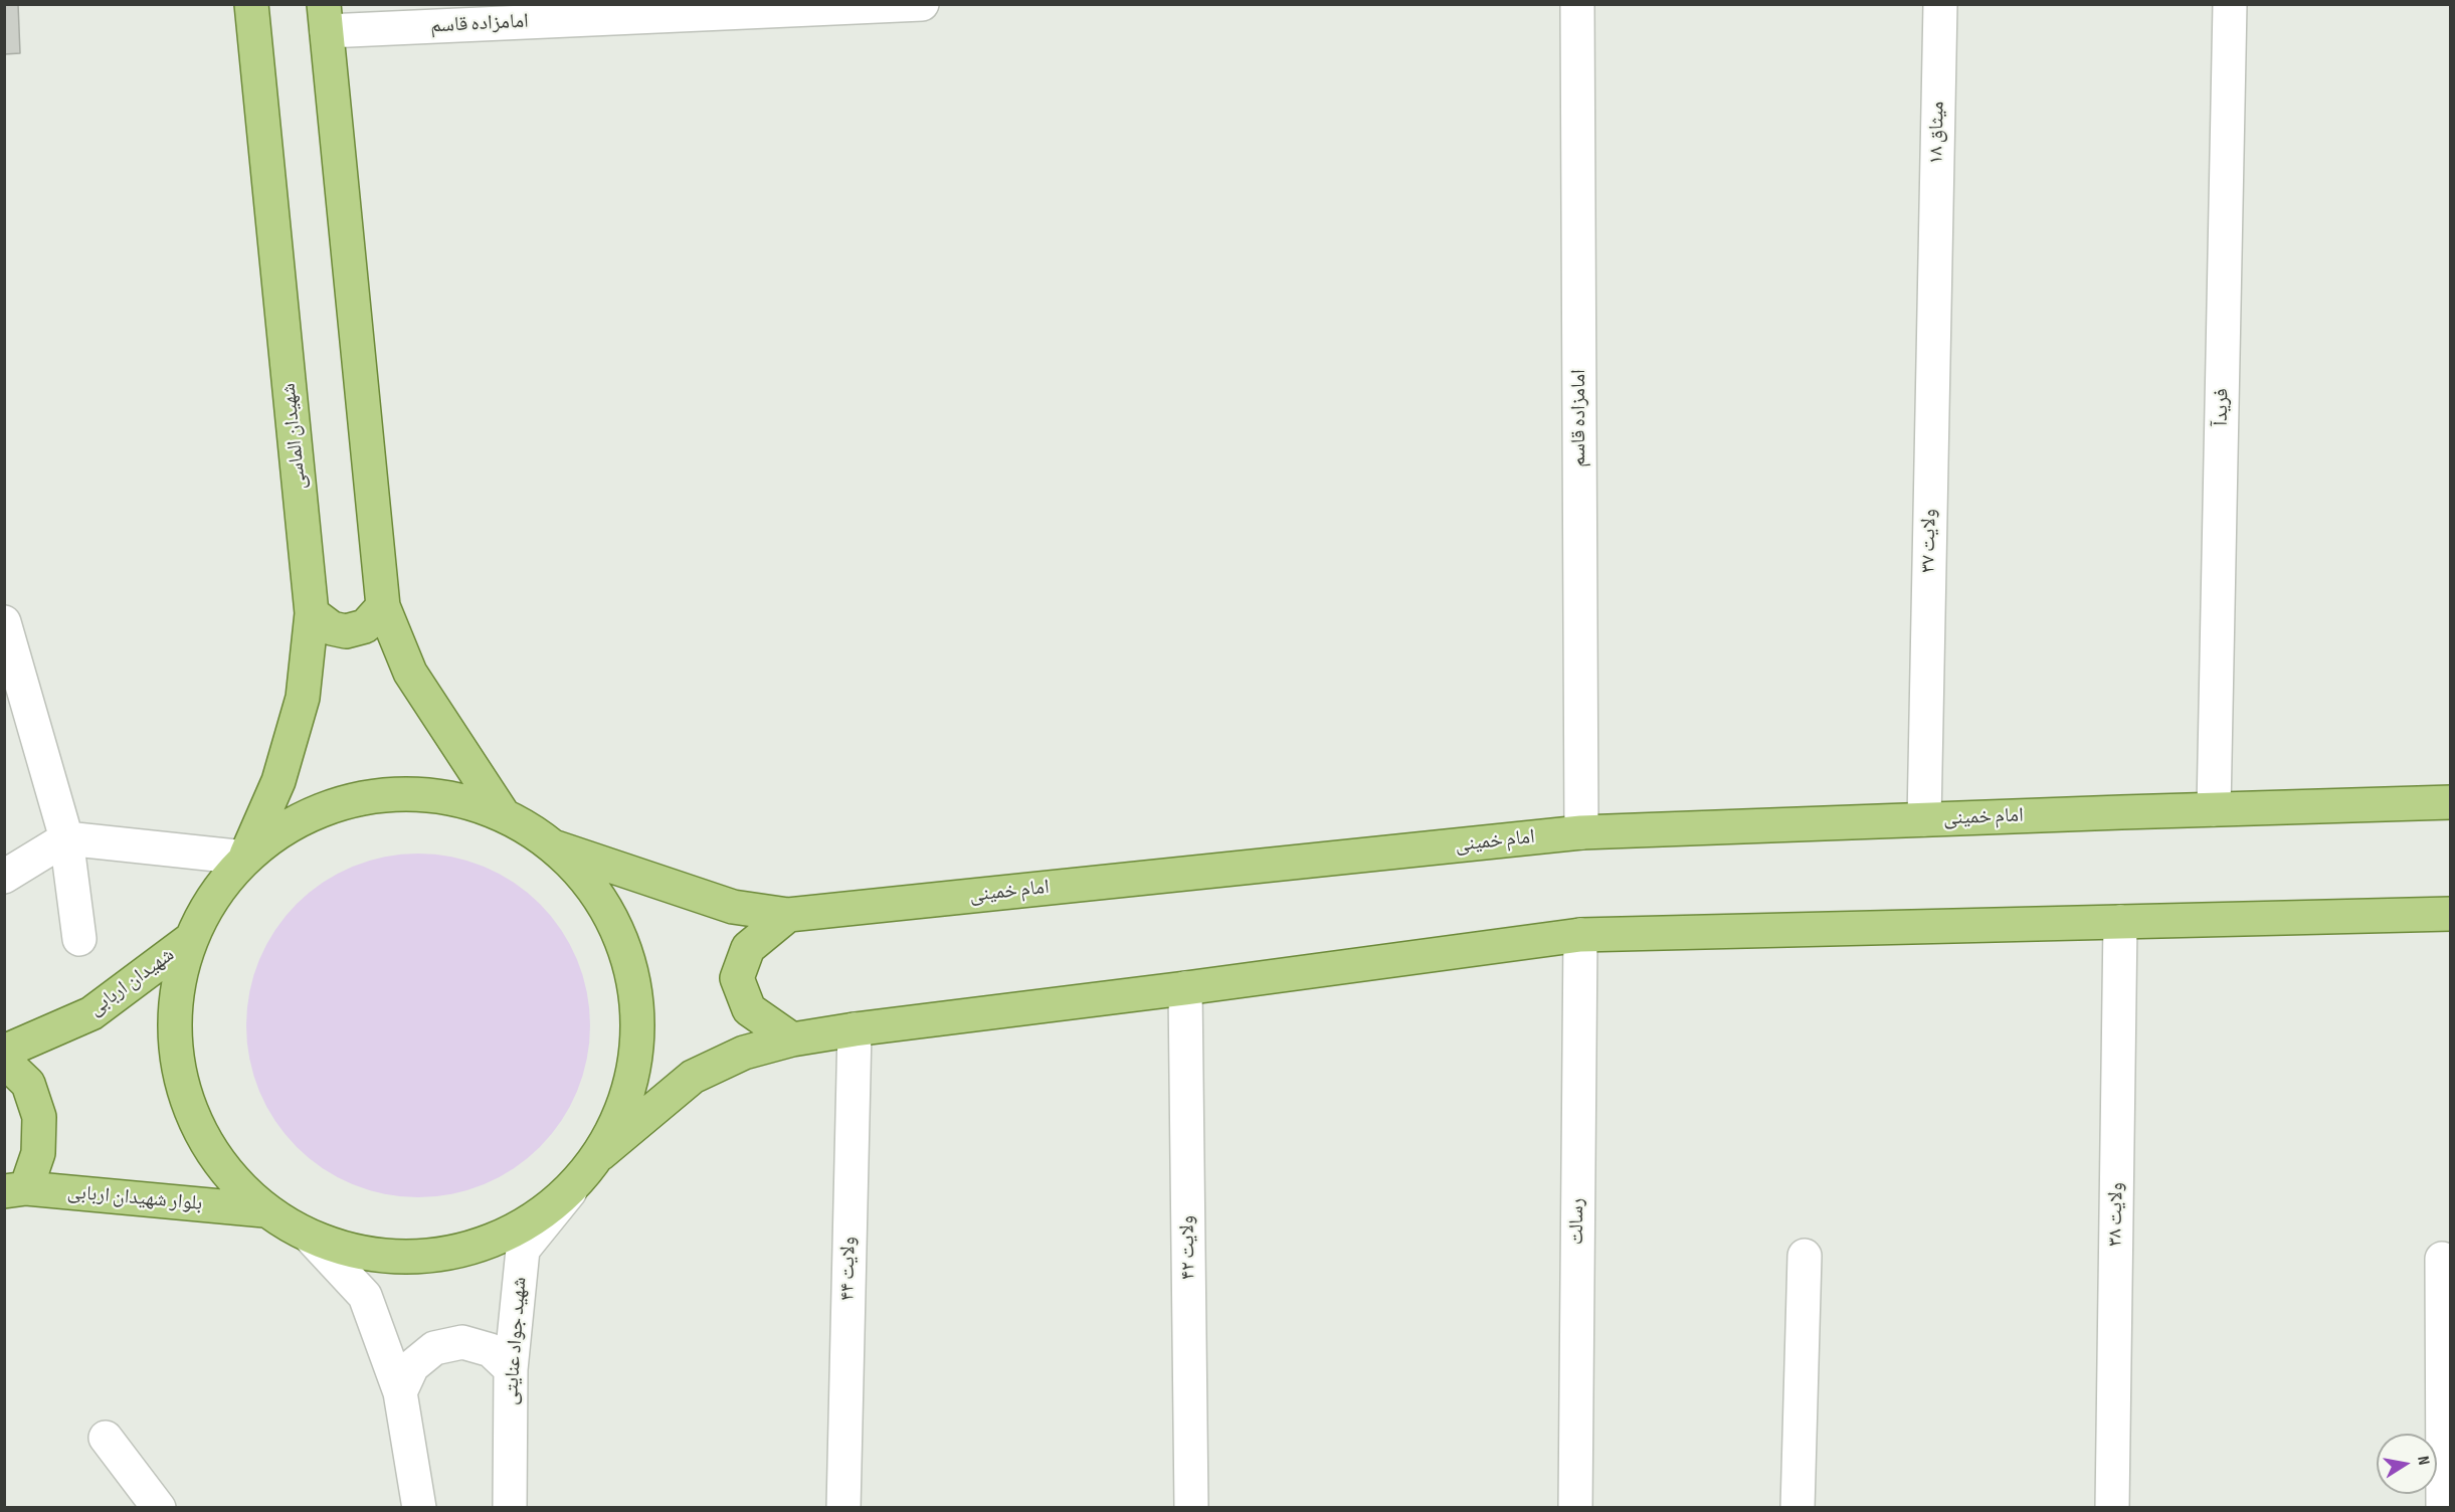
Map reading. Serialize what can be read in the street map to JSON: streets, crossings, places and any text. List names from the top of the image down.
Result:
{
  "streets": {
    "main road": [
      "شهیدان الماسی",
      "امام خمینی",
      "شهیدان اربابی",
      "بلوار شهیدان اربابی"
    ],
    "street": [
      "امامزاده قاسم",
      "میثاق ۱۸",
      "فریدآ",
      "ولایت ۳۷",
      "ولایت ۳۸",
      "رسالت",
      "ولایت ۴۲",
      "ولایت ۴۴",
      "شهید جواد عنایتی"
    ]
  },
  "crossings": [
    ["امامزاده قاسم", "امام خمینی"],
    ["میثاق ۱۸", "ولایت ۳۷"],
    ["فریدآ", "امام خمینی"],
    ["ولایت ۳۷", "امام خمینی"]
  ],
  "north": "right"
}
